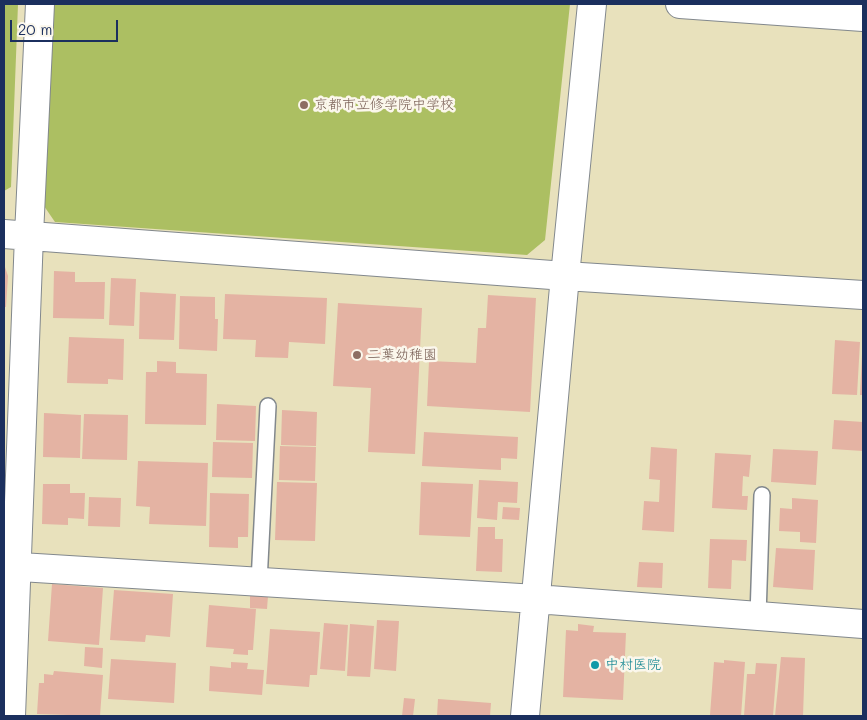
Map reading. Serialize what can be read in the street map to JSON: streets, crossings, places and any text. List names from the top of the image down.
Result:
{
  "places": ["京都市立修学院中学校", "二葉幼稚園", "中村医院"],
  "scale_bar": "20 m"
}
